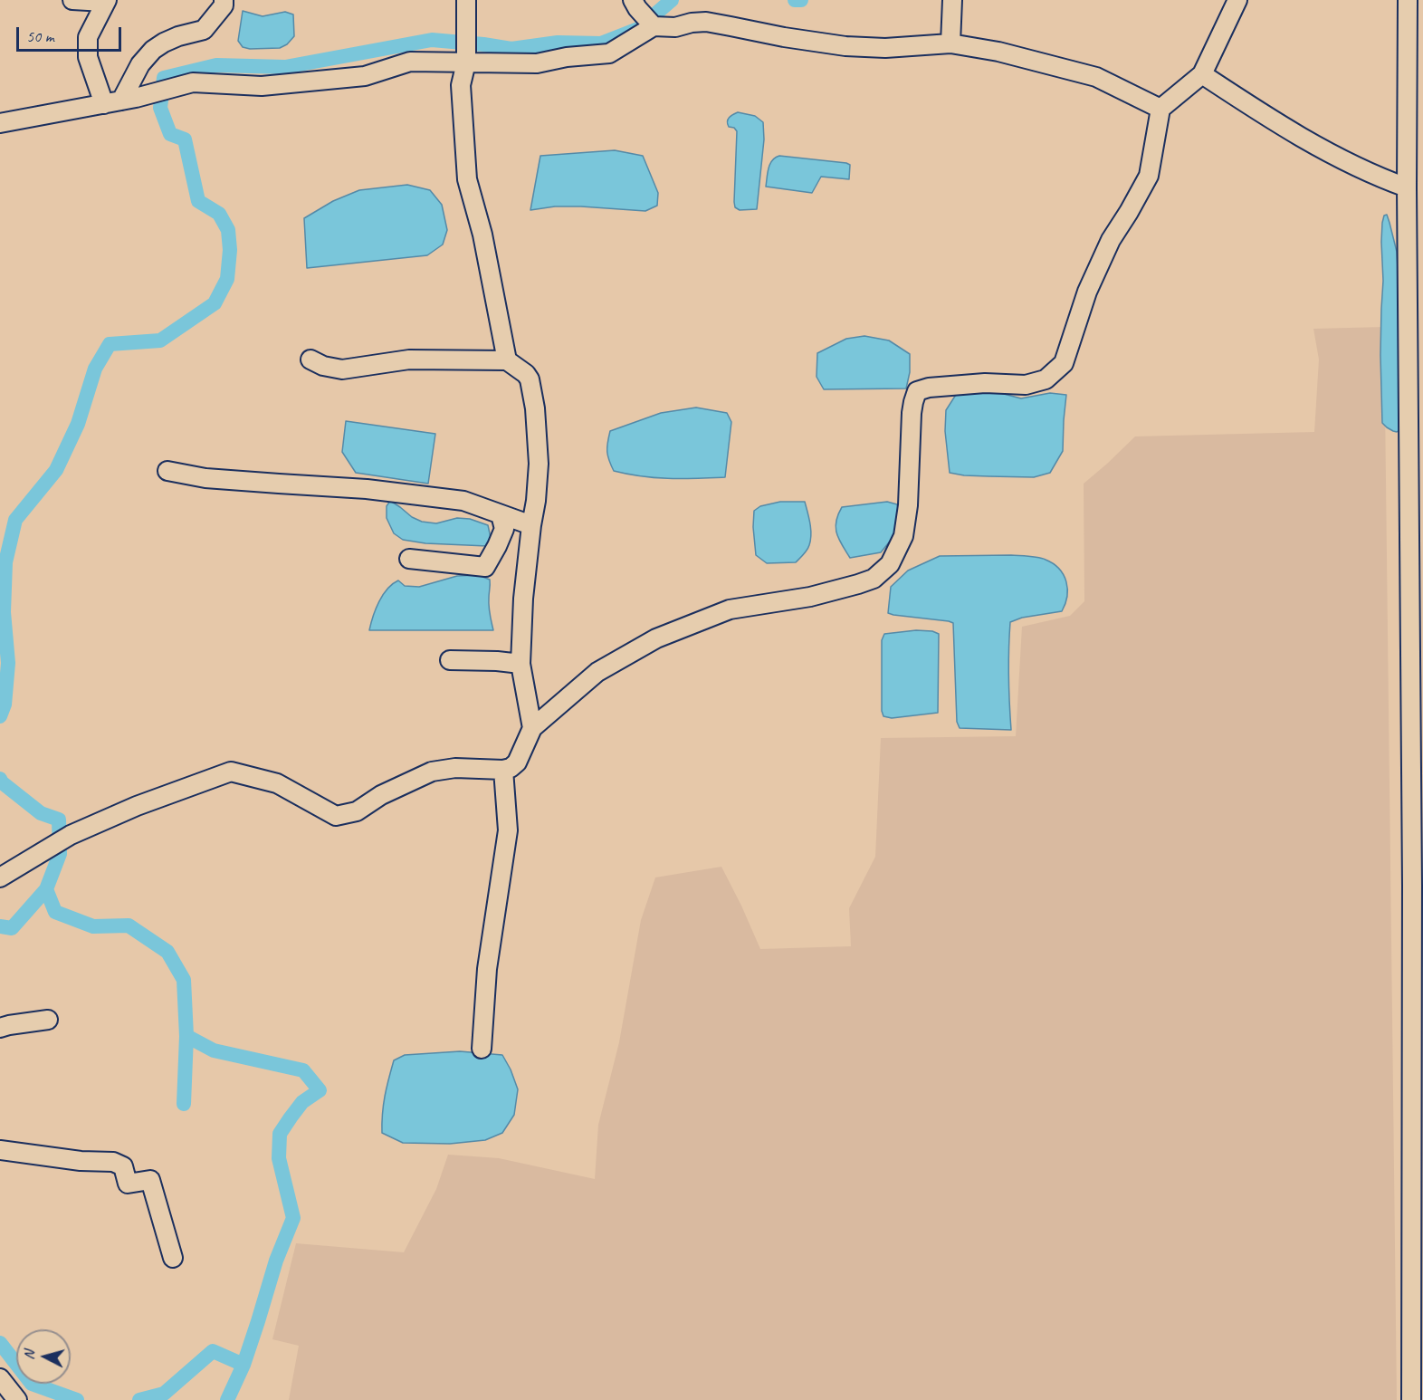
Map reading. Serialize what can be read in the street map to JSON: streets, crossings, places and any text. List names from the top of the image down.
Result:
{
  "scale_bar": "50 m",
  "north": "left"
}
